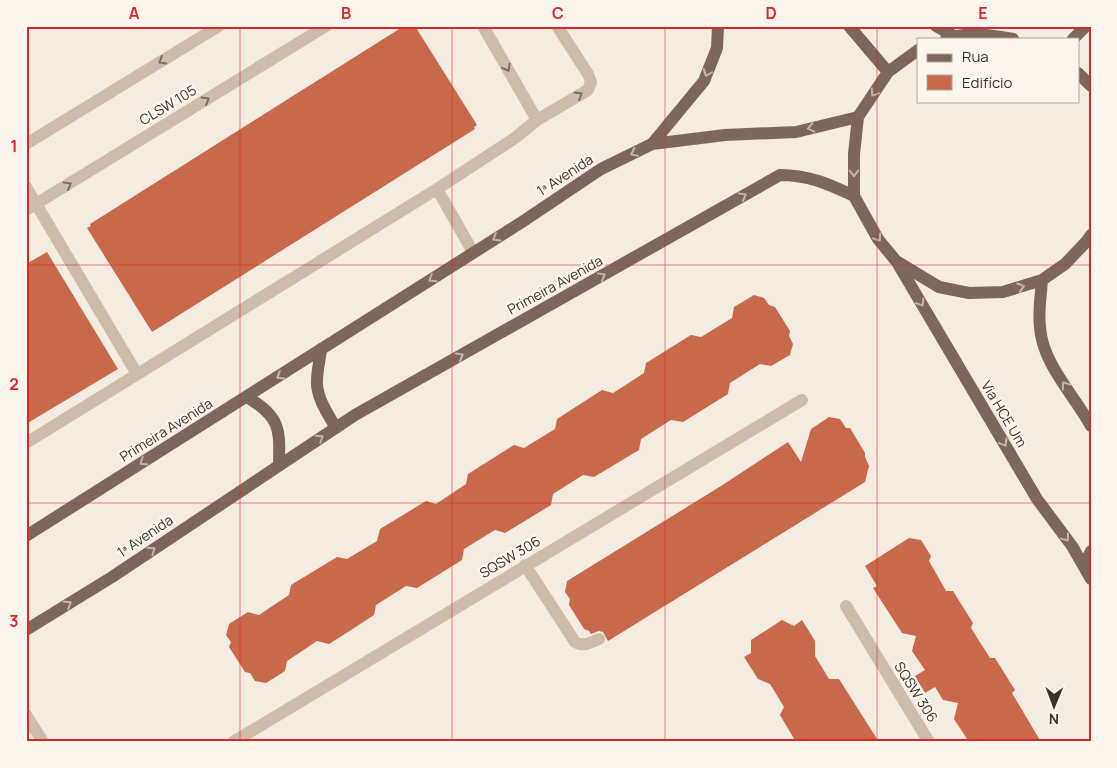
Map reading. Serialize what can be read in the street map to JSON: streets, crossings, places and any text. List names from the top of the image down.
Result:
{
  "streets": {
    "main road": ["1ª Avenida", "Primeira Avenida", "Via HCE Um"],
    "street": ["CLSW 105", "SQSW 306"]
  },
  "crossings": [
    ["1ª Avenida", "Primeira Avenida"],
    ["1ª Avenida", "Via HCE Um"],
    ["Primeira Avenida", "Via HCE Um"]
  ],
  "one_way": ["Via HCE Um"],
  "legend": ["Rua", "Edifício"],
  "north": "bottom",
  "grid": {
    "columns": [
      "A",
      "B",
      "C",
      "D",
      "E"
    ],
    "rows": ["1", "2", "3"]
  }
}
